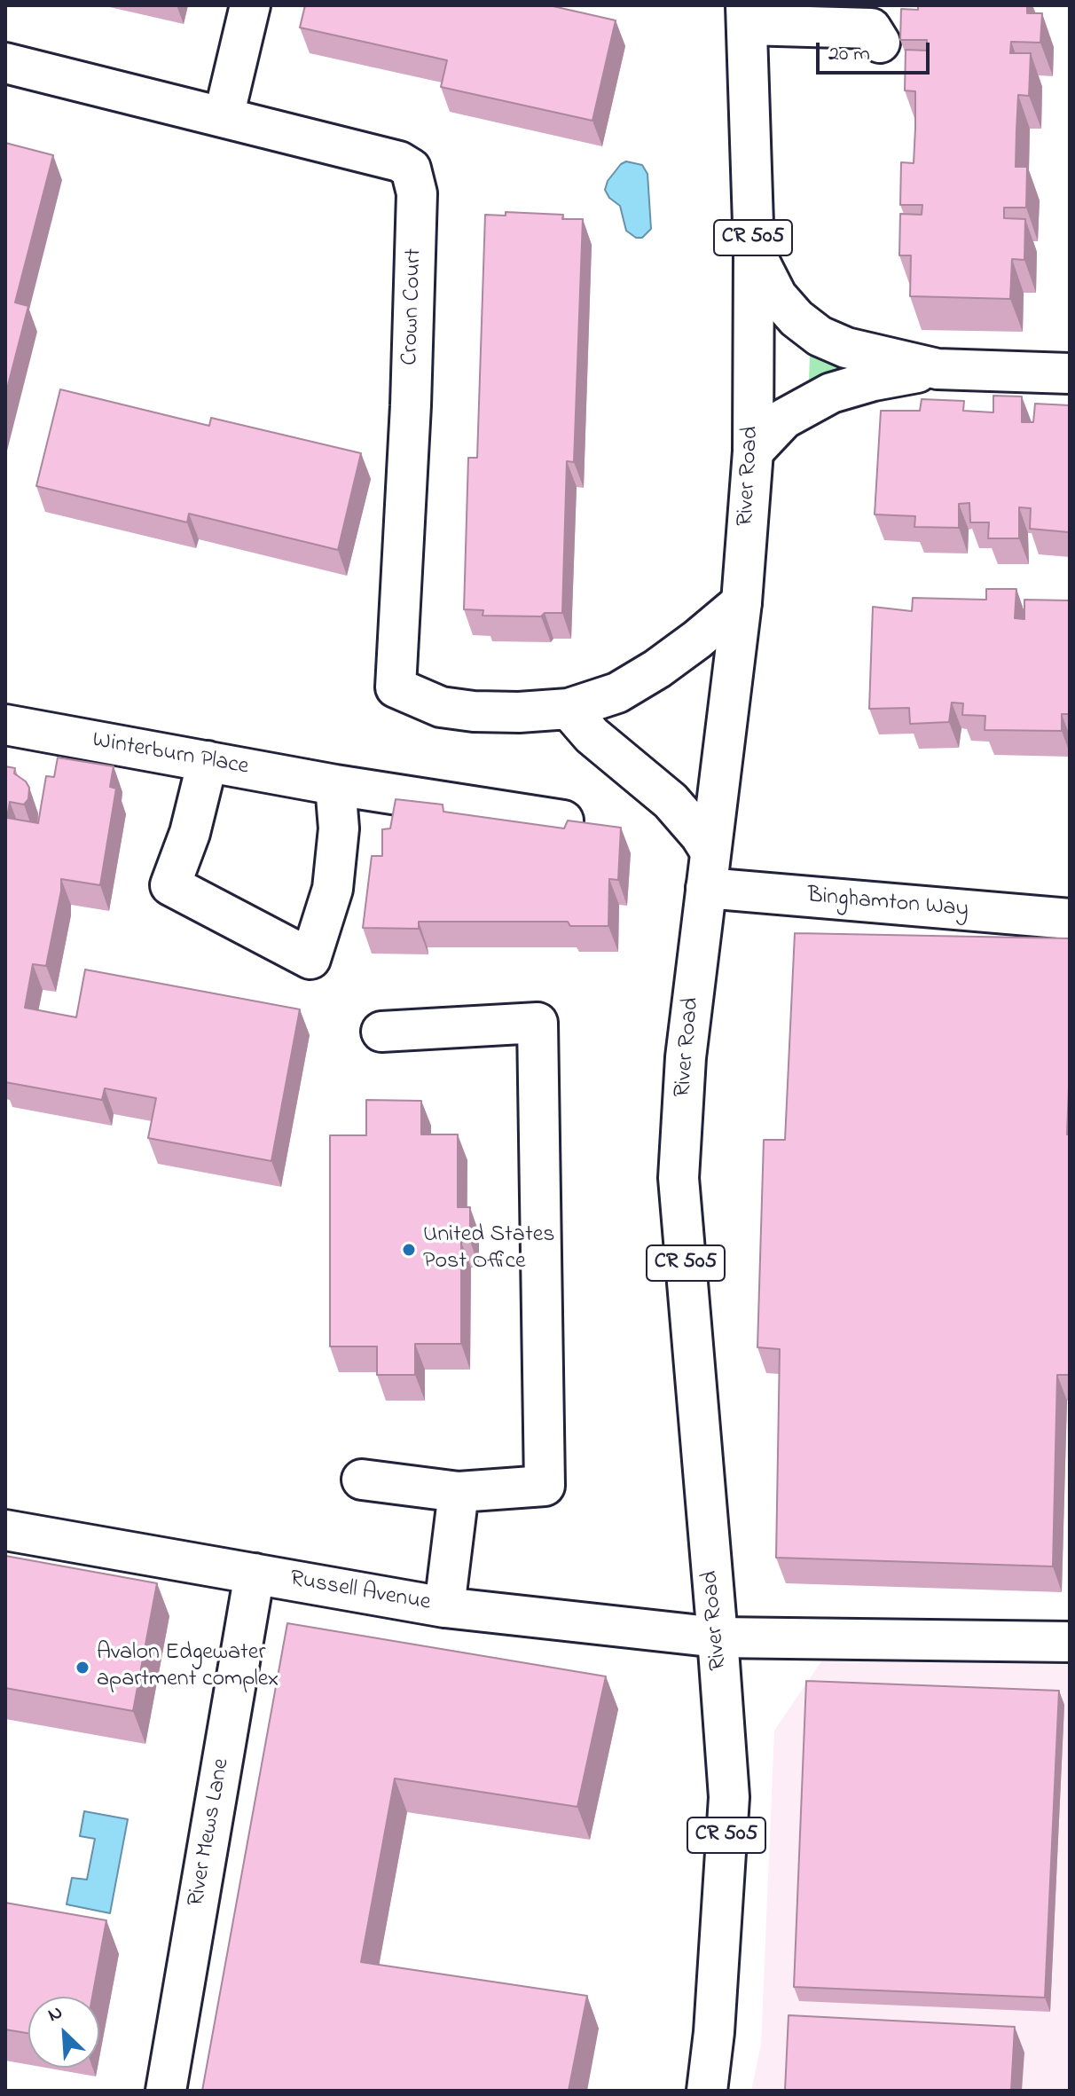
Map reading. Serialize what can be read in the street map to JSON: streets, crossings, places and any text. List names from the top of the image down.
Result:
{
  "streets": {
    "street": [
      "CR 505",
      "Crown Court",
      "River Road",
      "Winterburn Place",
      "Binghamton Way",
      "Russell Avenue",
      "River Mews Lane"
    ]
  },
  "crossings": [
    ["Crown Court", "River Road"],
    ["River Road", "Binghamton Way"],
    ["River Road", "Russell Avenue"],
    ["Russell Avenue", "River Mews Lane"]
  ],
  "places": ["United States Post Office", "Avalon Edgewater apartment complex"],
  "scale_bar": "20 m",
  "north": "top left"
}
